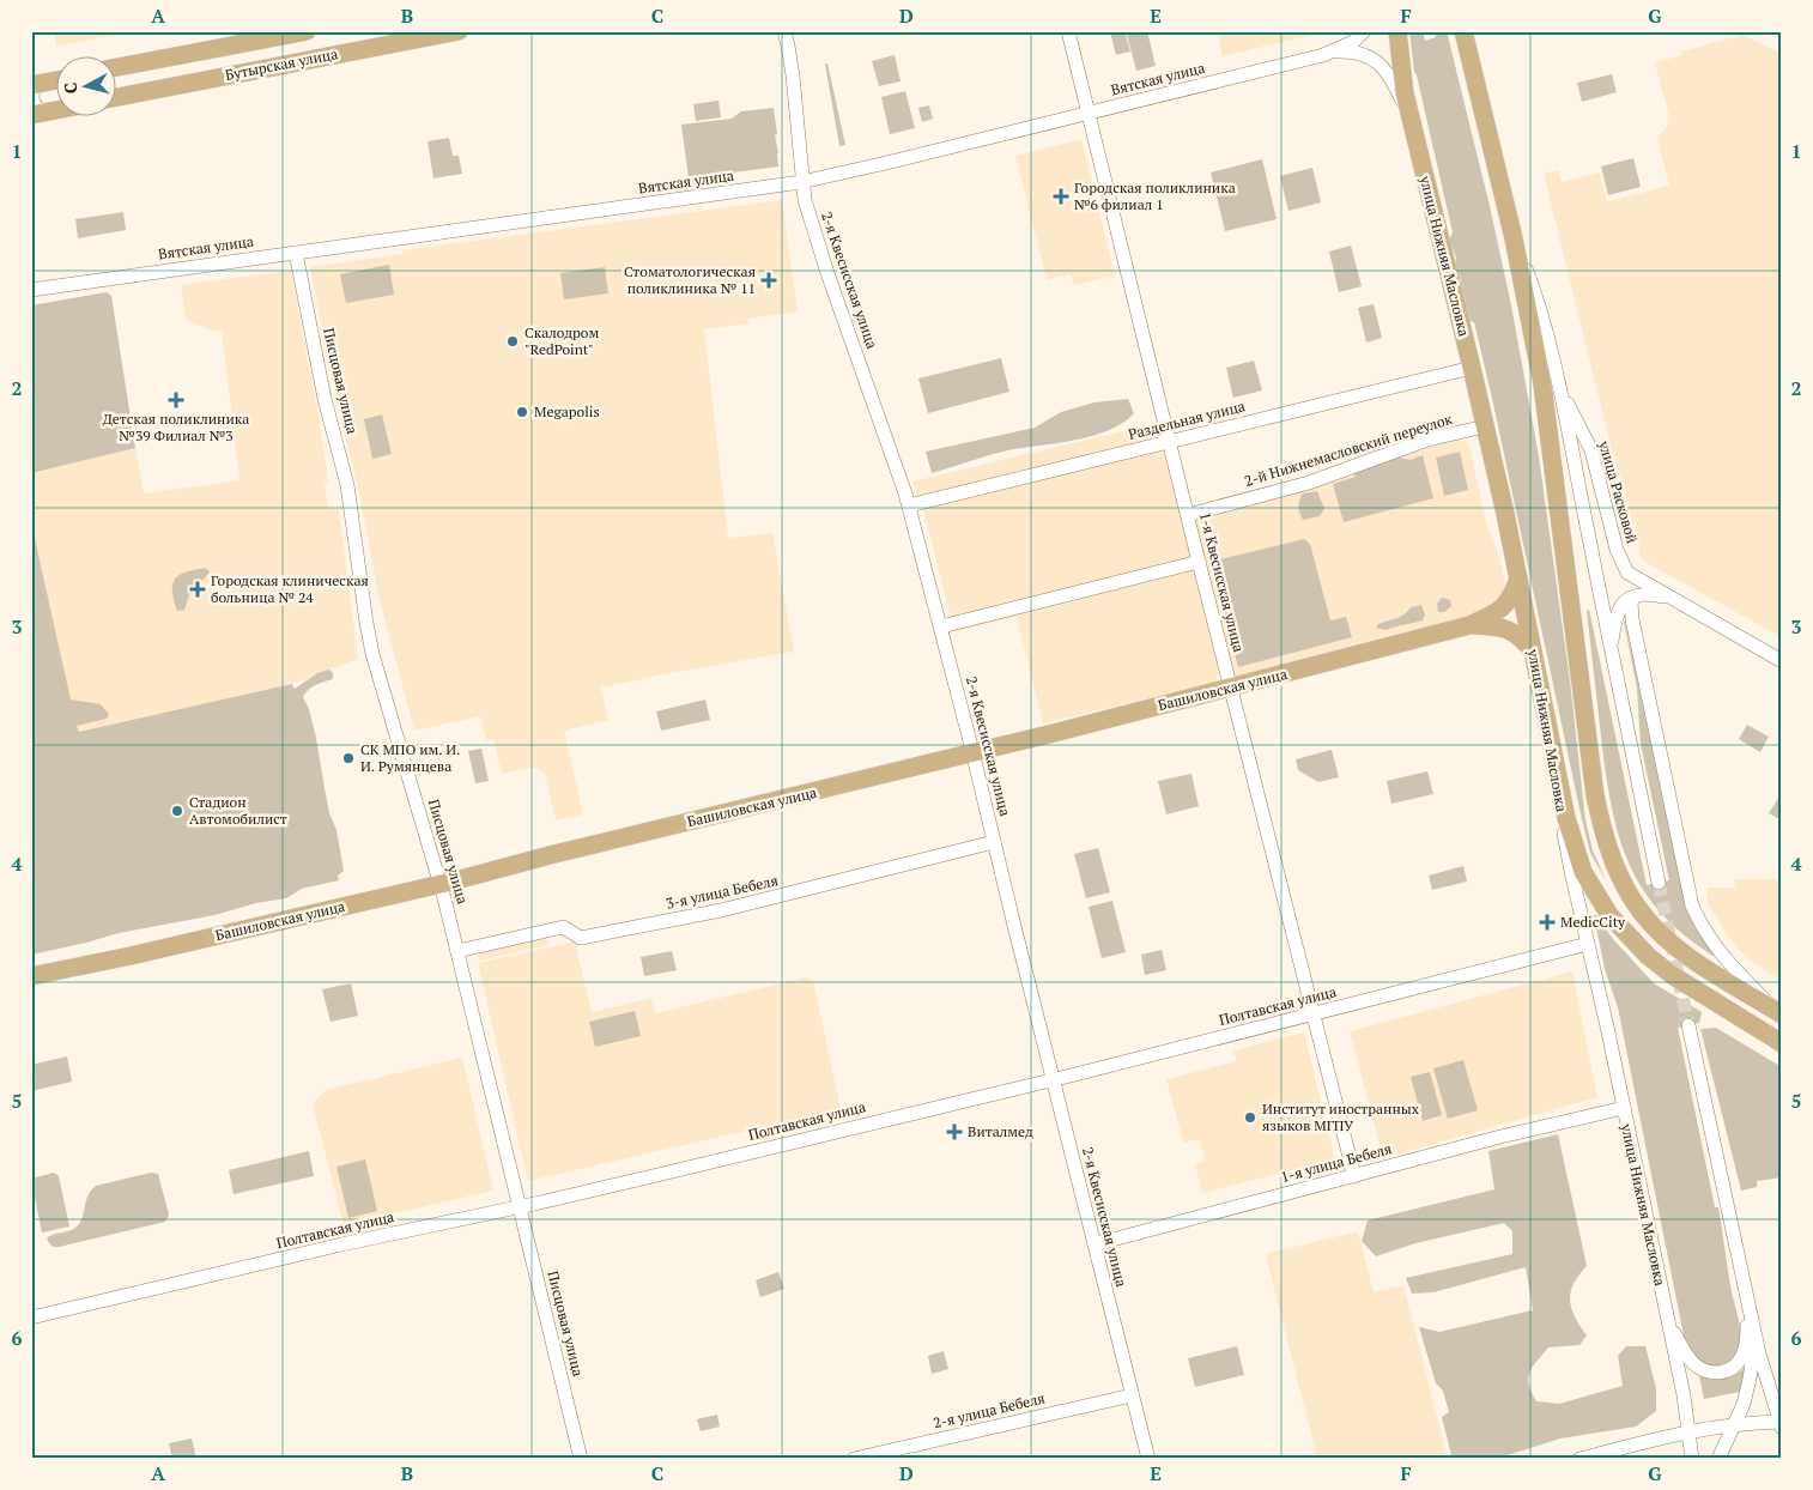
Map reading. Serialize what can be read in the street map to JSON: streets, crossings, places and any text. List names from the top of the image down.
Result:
{
  "streets": {
    "main road": ["Бутырская улица", "улица Нижняя Масловка", "Башиловская улица"],
    "street": [
      "Вятская улица",
      "2-я Квесисская улица",
      "Писцовая улица",
      "Раздельная улица",
      "2-й Нижнемасловский переулок",
      "улица Расковой",
      "1-я Квесисская улица",
      "3-я улица Бебеля",
      "Полтавская улица",
      "1-я улица Бебеля",
      "2-я улица Бебеля"
    ]
  },
  "crossings": [
    ["Вятская улица", "улица Нижняя Масловка"],
    ["Вятская улица", "2-я Квесисская улица"],
    ["Вятская улица", "Писцовая улица"],
    ["Вятская улица", "1-я Квесисская улица"],
    ["улица Нижняя Масловка", "Раздельная улица"],
    ["улица Нижняя Масловка", "2-й Нижнемасловский переулок"],
    ["улица Нижняя Масловка", "Башиловская улица"],
    ["улица Нижняя Масловка", "Полтавская улица"],
    ["улица Нижняя Масловка", "1-я улица Бебеля"],
    ["2-я Квесисская улица", "Раздельная улица"],
    ["2-я Квесисская улица", "Башиловская улица"],
    ["2-я Квесисская улица", "3-я улица Бебеля"],
    ["2-я Квесисская улица", "Полтавская улица"],
    ["2-я Квесисская улица", "1-я улица Бебеля"],
    ["2-я Квесисская улица", "2-я улица Бебеля"],
    ["Писцовая улица", "Башиловская улица"],
    ["Писцовая улица", "3-я улица Бебеля"],
    ["Писцовая улица", "Полтавская улица"],
    ["Раздельная улица", "1-я Квесисская улица"],
    ["2-й Нижнемасловский переулок", "1-я Квесисская улица"],
    ["1-я Квесисская улица", "Башиловская улица"],
    ["1-я Квесисская улица", "Полтавская улица"],
    ["1-я Квесисская улица", "1-я улица Бебеля"]
  ],
  "places": {
    "health": [
      "Городская поликлиника №6 филиал 1",
      "Стоматологическая поликлиника № 11",
      "Детская поликлиника №39 Филиал №3",
      "Городская клиническая больница № 24",
      "MedicCity",
      "Виталмед"
    ],
    "other": [
      "Скалодром \"RedPoint\"",
      "Megapolis",
      "СК МПО им. И. И. Румянцева",
      "Стадион Автомобилист",
      "Институт иностранных языков МГПУ"
    ]
  },
  "north": "left",
  "grid": {
    "columns": [
      "A",
      "B",
      "C",
      "D",
      "E",
      "F",
      "G"
    ],
    "rows": [
      "1",
      "2",
      "3",
      "4",
      "5",
      "6"
    ]
  }
}
